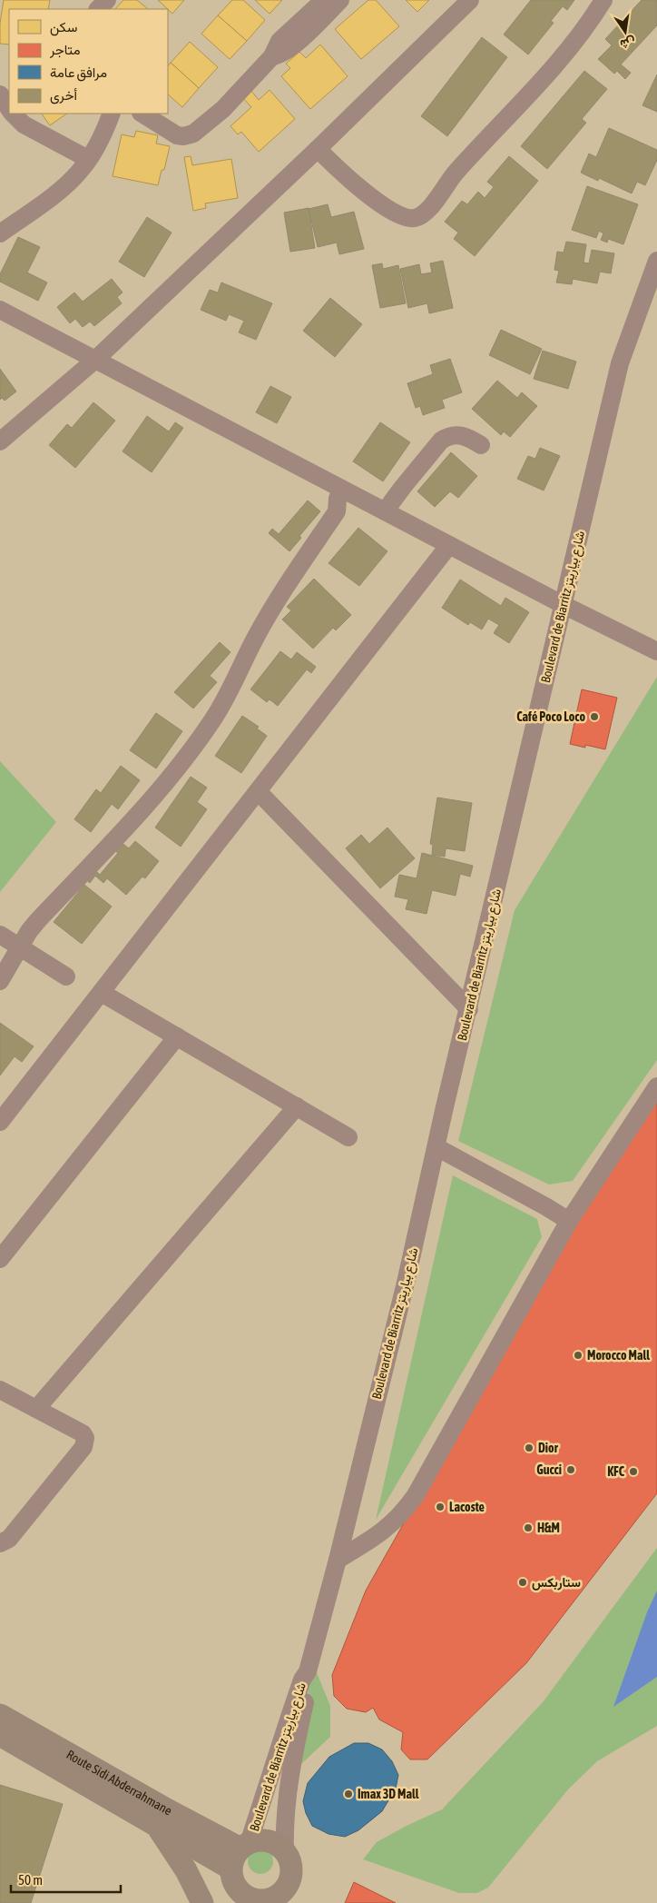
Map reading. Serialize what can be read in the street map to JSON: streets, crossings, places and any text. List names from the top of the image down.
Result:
{
  "streets": {
    "main road": ["Route Sidi Abderrahmane"],
    "street": ["Boulevard de Biarritz شارع بياريتز"]
  },
  "crossings": [
    ["Boulevard de Biarritz شارع بياريتز", "Route Sidi Abderrahmane"]
  ],
  "places": [
    "Café Poco Loco",
    "Morocco Mall",
    "Dior",
    "Gucci",
    "KFC",
    "Lacoste",
    "H&M",
    "ستاربكس",
    "Imax 3D Mall"
  ],
  "legend": [
    "سكن",
    "متاجر",
    "مرافق عامة",
    "أخرى"
  ],
  "scale_bar": "50 m",
  "north": "bottom"
}
